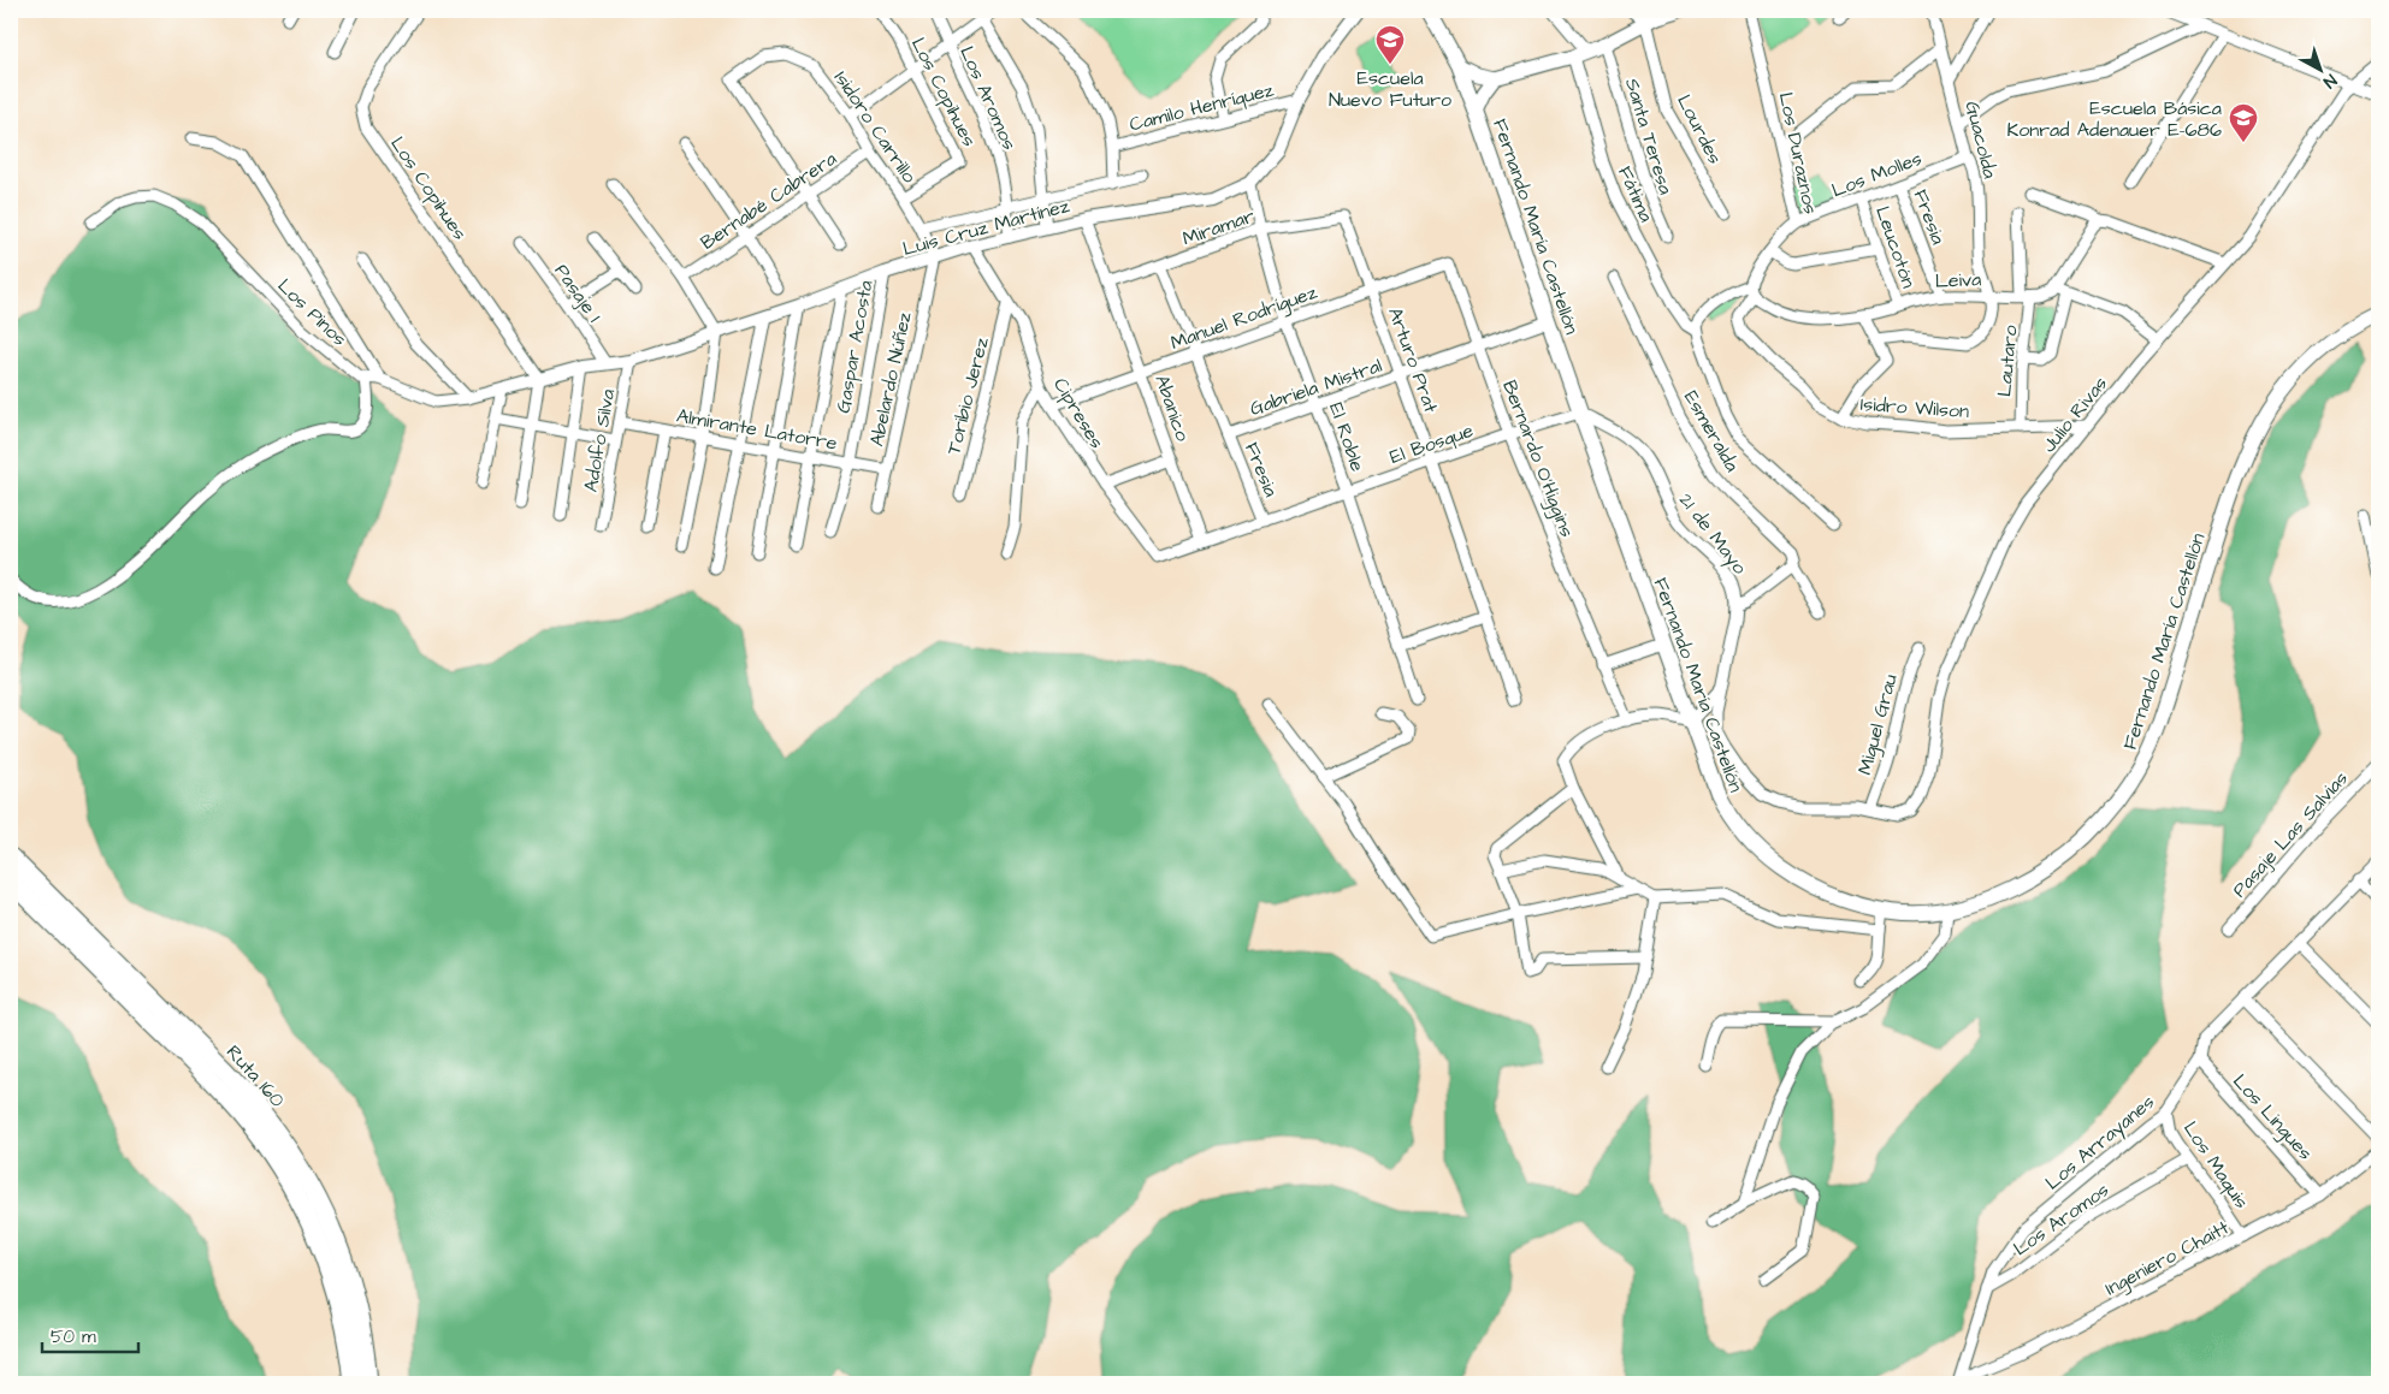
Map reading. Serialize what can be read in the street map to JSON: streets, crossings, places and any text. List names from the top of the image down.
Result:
{
  "streets": {
    "highway": ["Ruta 160"],
    "main road": ["Fernando María Castellón"],
    "street": [
      "Los Copihues",
      "Los Aromos",
      "Camilo Henríquez",
      "Isidoro Carrillo",
      "Lourdes",
      "Santa Teresa",
      "Guacolda",
      "Los Duraznos",
      "Los Molles",
      "Fátima",
      "Bernabé Cabrera",
      "Fresia",
      "Luis Cruz Martínez",
      "Miramar",
      "Leucotón",
      "Leiva",
      "Pasaje 1",
      "Los Pinos",
      "Manuel Rodríguez",
      "Gaspar Acosta",
      "Arturo Prat",
      "Lautaro",
      "Abelardo Núñez",
      "Gabriela Mistral",
      "Toribio Jerez",
      "Isidro Wilson",
      "Abanico",
      "Cipreses",
      "Julio Rivas",
      "Almirante Latorre",
      "Esmeralda",
      "El Roble",
      "Adolfo Silva",
      "El Bosque",
      "Bernardo O'Higgins",
      "21 de Mayo",
      "Miguel Grau",
      "Pasaje Las Salvias",
      "Los Lingues",
      "Los Arrayanes",
      "Los Maquis",
      "Ingeniero Chaitt"
    ]
  },
  "crossings": [
    ["Los Copihues", "Isidoro Carrillo"],
    ["Los Copihues", "Luis Cruz Martínez"],
    ["Los Copihues", "Los Pinos"],
    ["Los Aromos", "Luis Cruz Martínez"],
    ["Los Aromos", "Los Arrayanes"],
    ["Los Aromos", "Los Maquis"],
    ["Camilo Henríquez", "Luis Cruz Martínez"],
    ["Isidoro Carrillo", "Bernabé Cabrera"],
    ["Isidoro Carrillo", "Luis Cruz Martínez"],
    ["Isidoro Carrillo", "Abelardo Núñez"],
    ["Guacolda", "Los Molles"],
    ["Guacolda", "Leiva"],
    ["Los Duraznos", "Los Molles"],
    ["Los Duraznos", "Leiva"],
    ["Los Duraznos", "Isidro Wilson"],
    ["Los Molles", "Fresia"],
    ["Los Molles", "Leucotón"],
    ["Fresia", "Miramar"],
    ["Fresia", "Leiva"],
    ["Fresia", "Manuel Rodríguez"],
    ["Fresia", "Gabriela Mistral"],
    ["Fresia", "El Bosque"],
    ["Luis Cruz Martínez", "Pasaje 1"],
    ["Luis Cruz Martínez", "Los Pinos"],
    ["Luis Cruz Martínez", "Gaspar Acosta"],
    ["Luis Cruz Martínez", "Abelardo Núñez"],
    ["Luis Cruz Martínez", "Abanico"],
    ["Luis Cruz Martínez", "Cipreses"],
    ["Luis Cruz Martínez", "El Roble"],
    ["Luis Cruz Martínez", "Adolfo Silva"],
    ["Miramar", "Arturo Prat"],
    ["Miramar", "Abanico"],
    ["Miramar", "El Roble"],
    ["Fernando María Castellón", "Gabriela Mistral"],
    ["Fernando María Castellón", "El Bosque"],
    ["Fernando María Castellón", "21 de Mayo"],
    ["Leucotón", "Leiva"],
    ["Leiva", "Lautaro"],
    ["Leiva", "Isidro Wilson"],
    ["Manuel Rodríguez", "Arturo Prat"],
    ["Manuel Rodríguez", "Abanico"],
    ["Manuel Rodríguez", "Cipreses"],
    ["Manuel Rodríguez", "El Roble"],
    ["Manuel Rodríguez", "Bernardo O'Higgins"],
    ["Gaspar Acosta", "Almirante Latorre"],
    ["Arturo Prat", "Gabriela Mistral"],
    ["Arturo Prat", "El Bosque"],
    ["Lautaro", "Isidro Wilson"],
    ["Abelardo Núñez", "Almirante Latorre"],
    ["Gabriela Mistral", "El Roble"],
    ["Gabriela Mistral", "Bernardo O'Higgins"],
    ["Toribio Jerez", "Cipreses"],
    ["Isidro Wilson", "Julio Rivas"],
    ["Abanico", "El Bosque"],
    ["Cipreses", "El Bosque"],
    ["Julio Rivas", "21 de Mayo"],
    ["Almirante Latorre", "Adolfo Silva"],
    ["El Roble", "El Bosque"],
    ["El Bosque", "Bernardo O'Higgins"],
    ["El Bosque", "21 de Mayo"],
    ["21 de Mayo", "Miguel Grau"],
    ["Los Lingues", "Los Arrayanes"],
    ["Los Lingues", "Ingeniero Chaitt"],
    ["Los Arrayanes", "Los Maquis"],
    ["Los Arrayanes", "Ingeniero Chaitt"],
    ["Los Maquis", "Ingeniero Chaitt"]
  ],
  "places": {
    "school or university": ["Escuela Nuevo Futuro", "Escuela Básica Konrad Adenauer E-686"]
  },
  "scale_bar": "50 m",
  "north": "bottom right"
}
